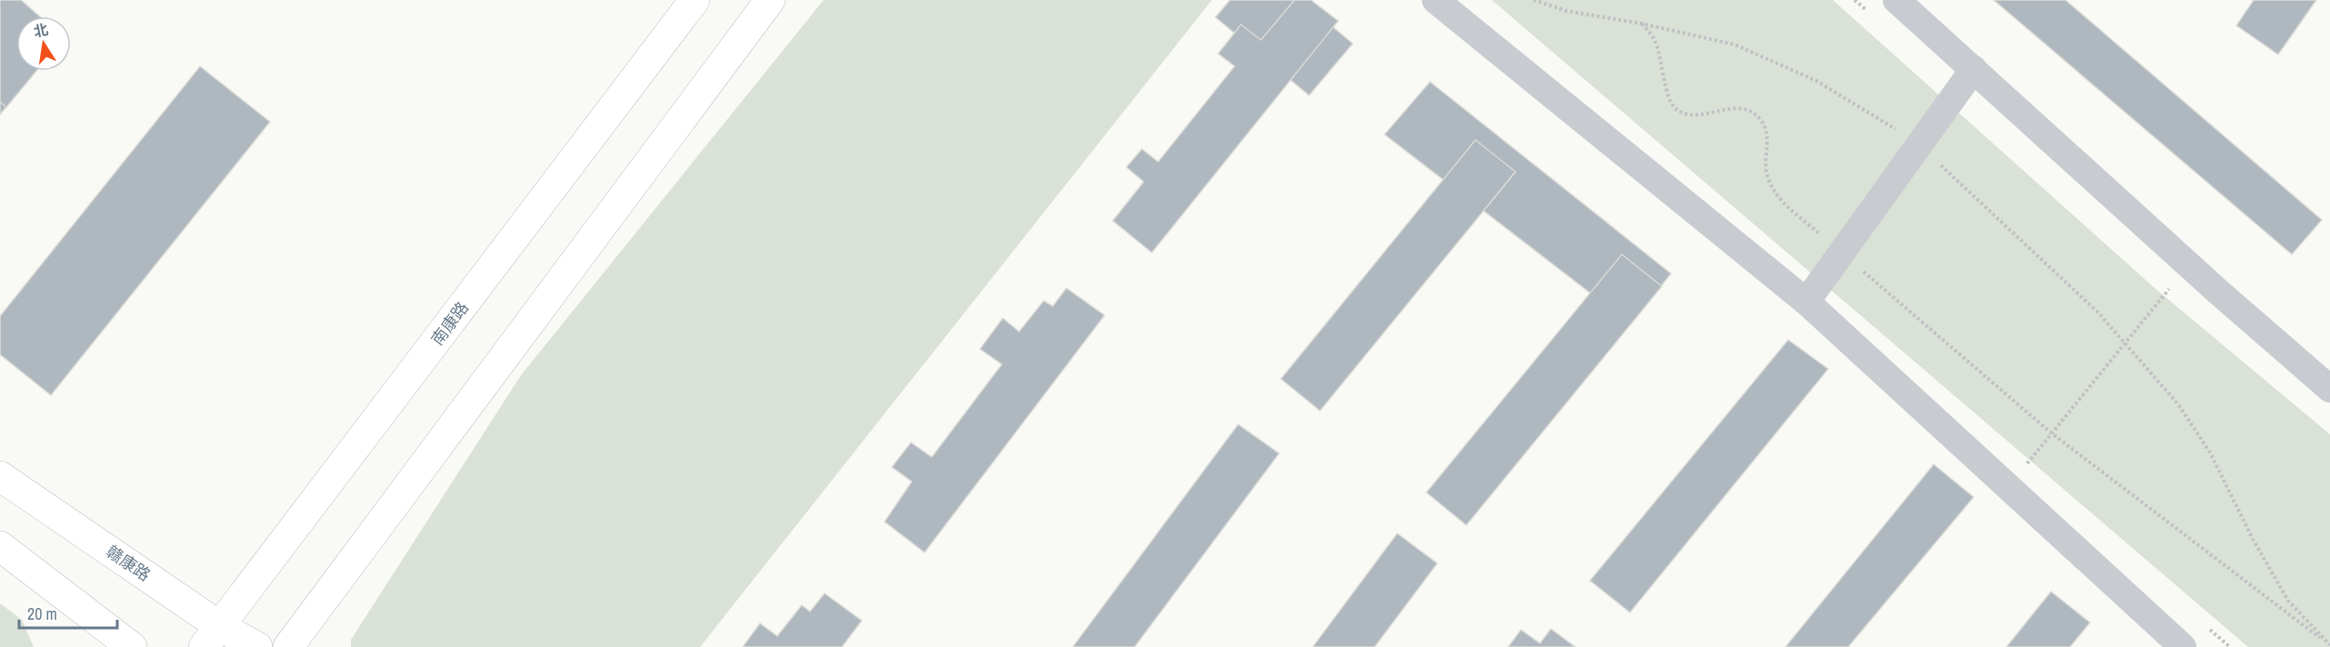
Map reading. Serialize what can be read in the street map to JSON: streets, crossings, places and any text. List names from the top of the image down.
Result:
{
  "streets": {
    "main road": ["南康路", "赣康路"]
  },
  "crossings": [
    ["南康路", "赣康路"]
  ],
  "scale_bar": "20 m",
  "north": "top"
}
